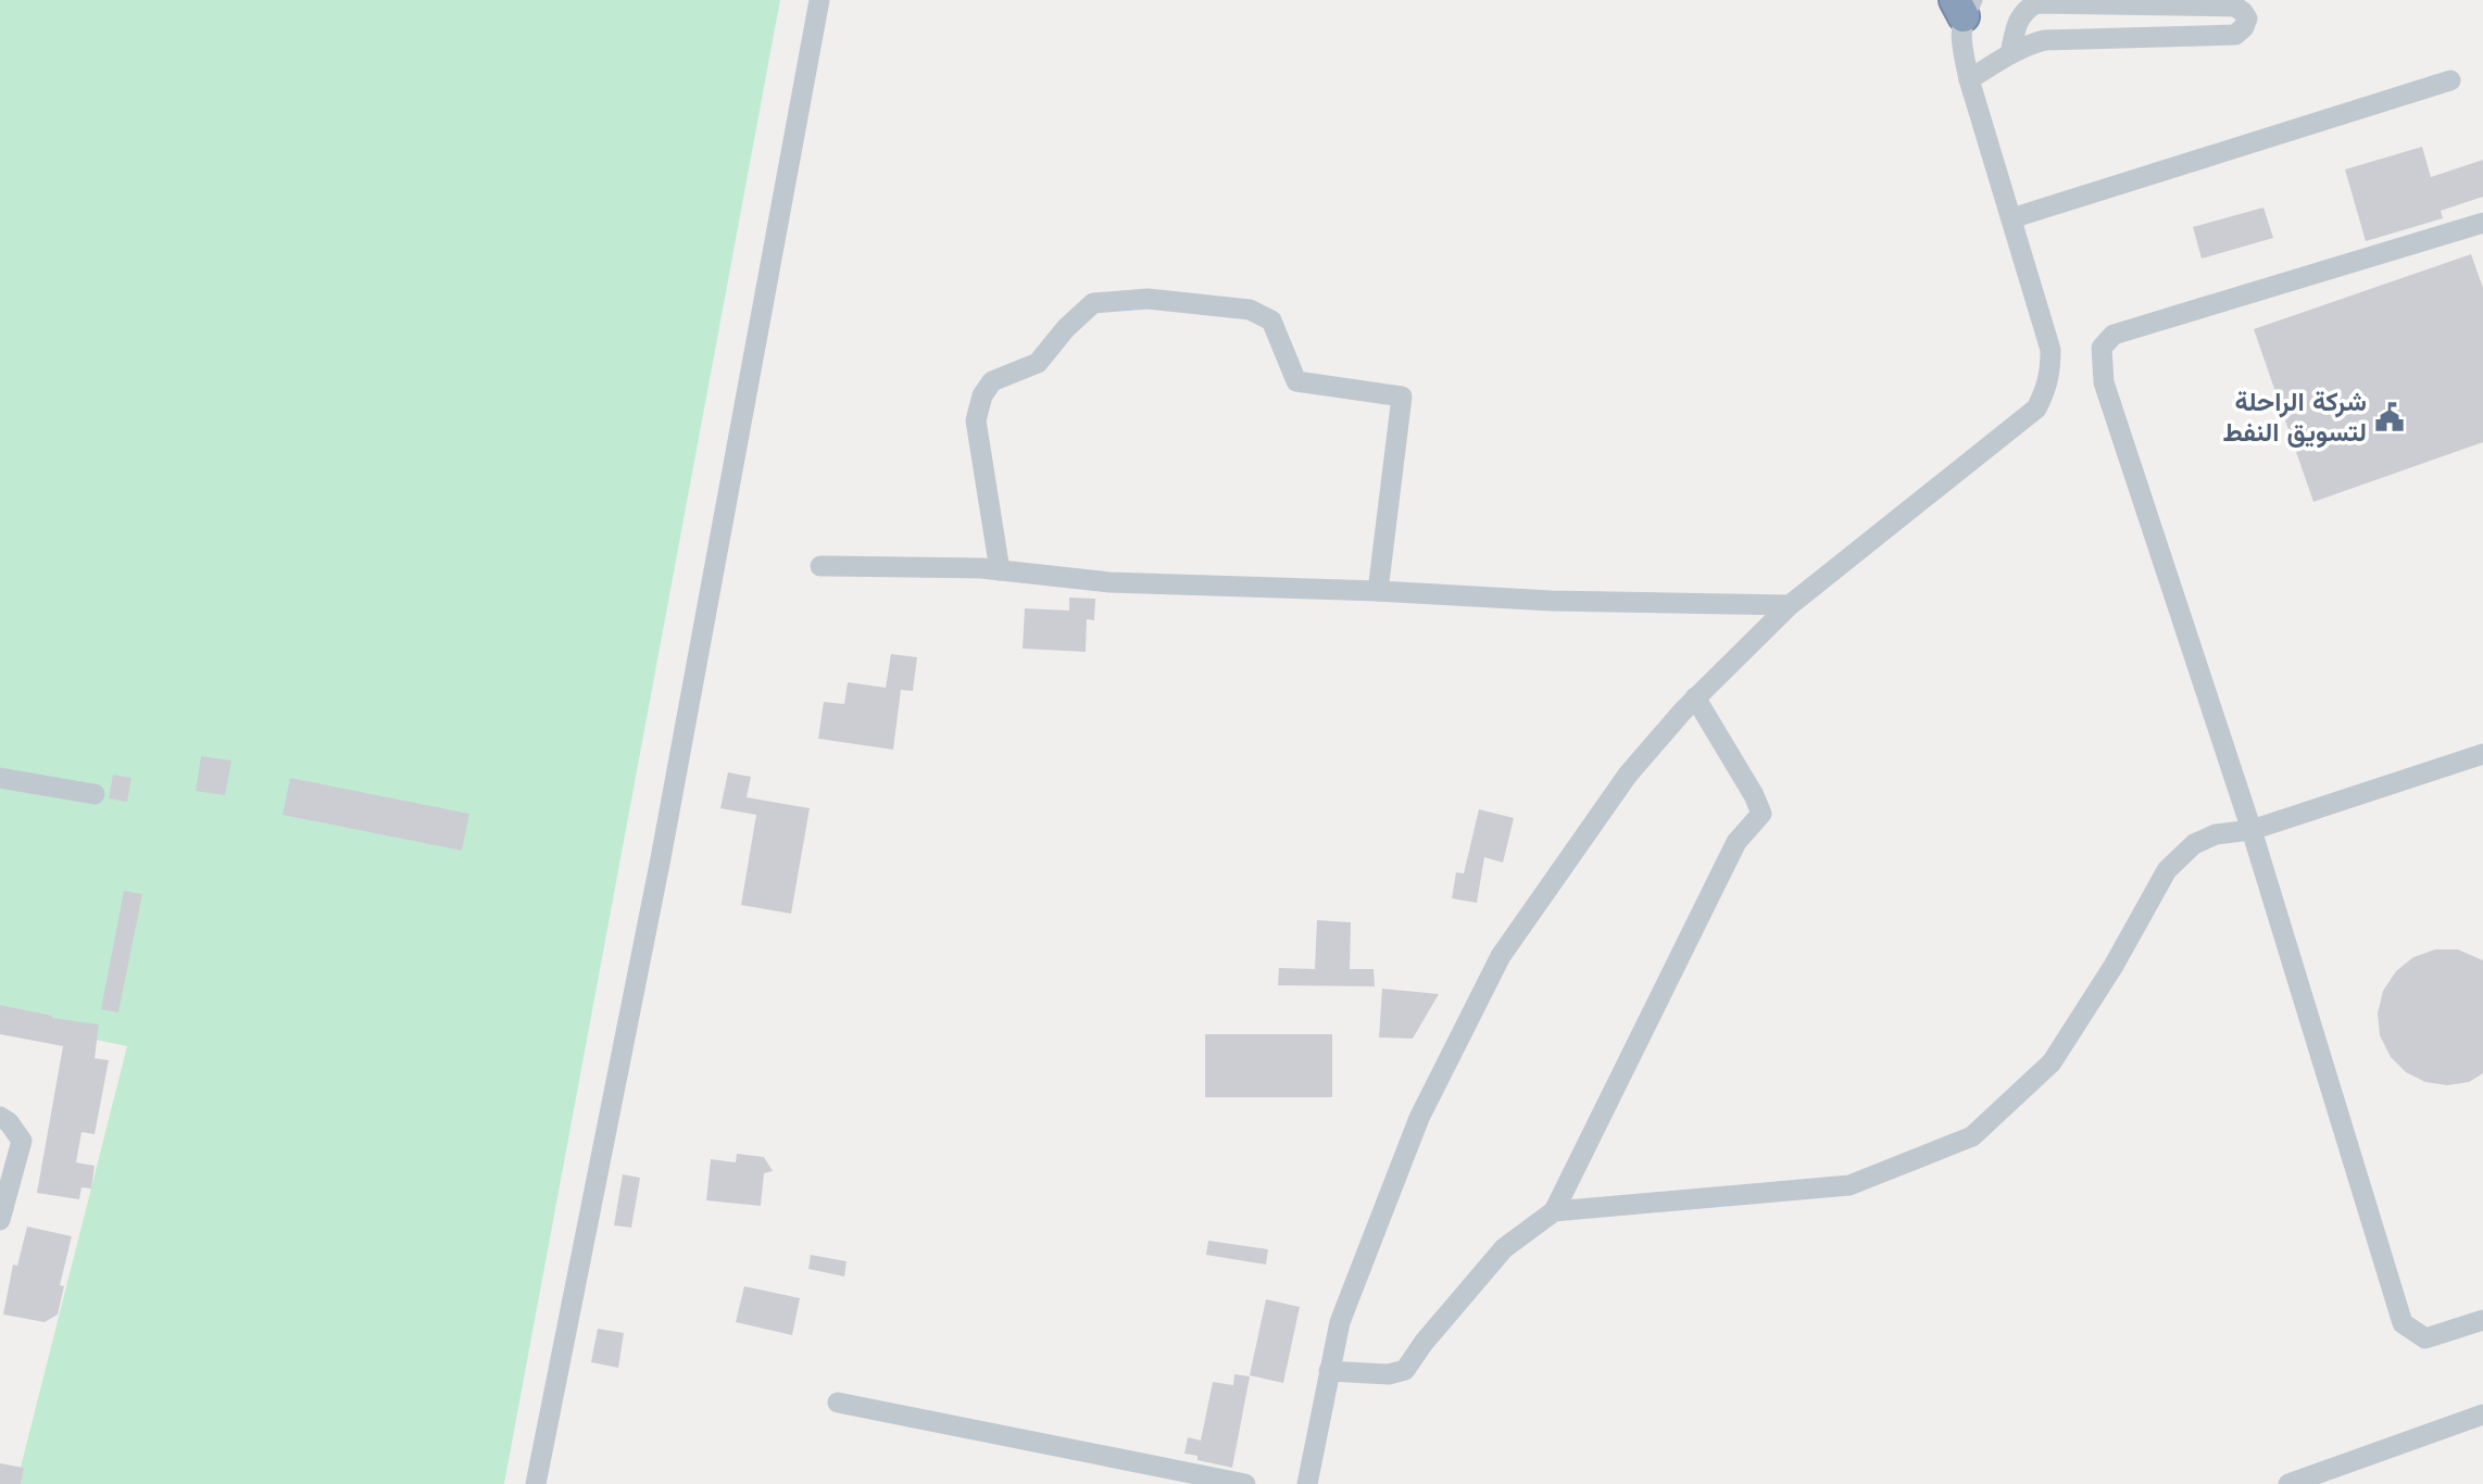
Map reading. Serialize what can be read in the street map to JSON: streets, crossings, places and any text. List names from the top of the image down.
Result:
{
  "places": {
    "public building": ["شركة الراحلة لتسويق النفط"]
  }
}
